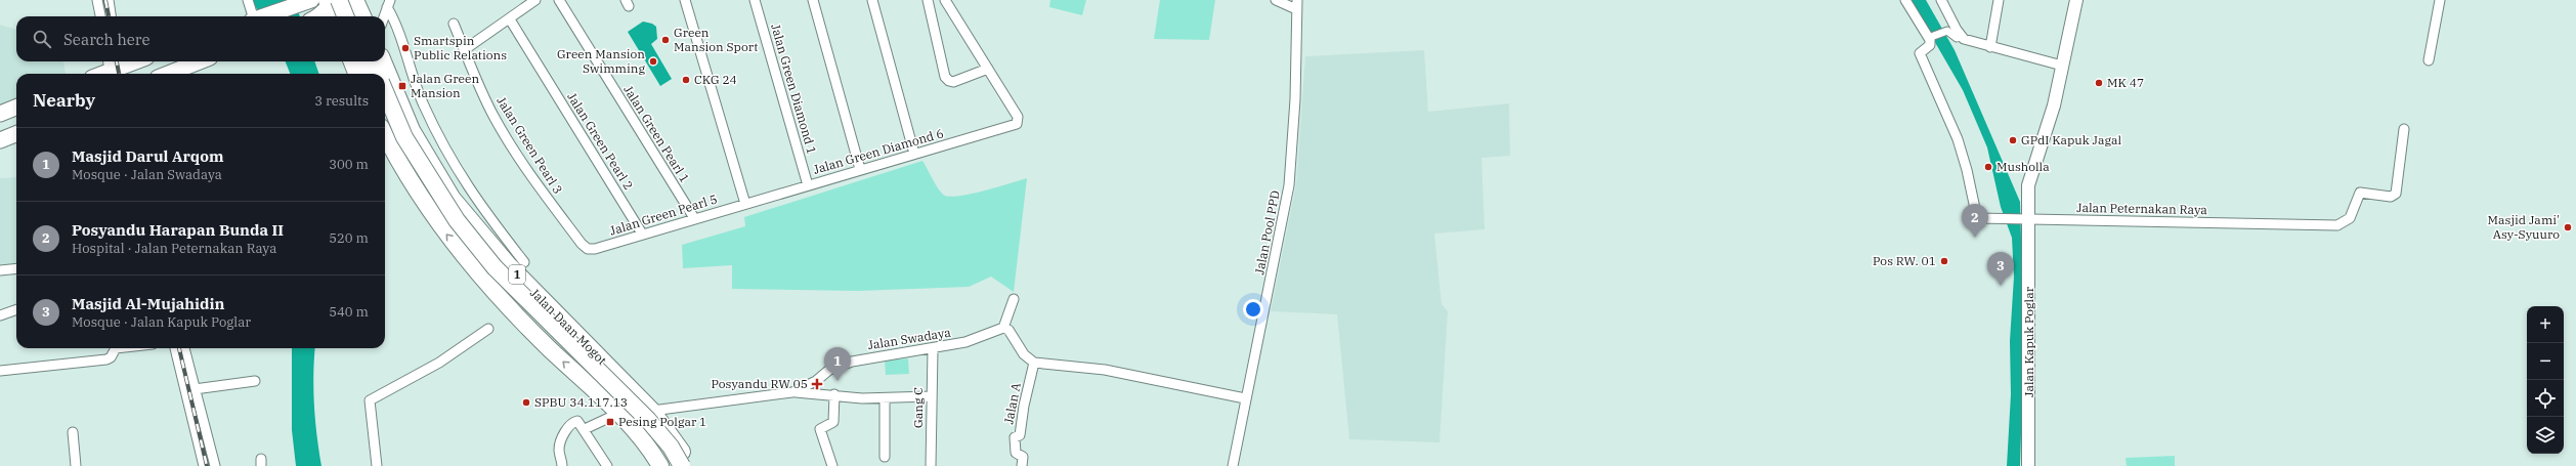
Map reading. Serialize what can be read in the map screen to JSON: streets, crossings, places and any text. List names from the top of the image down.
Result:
{
  "streets": {
    "highway": ["1", "Jalan Daan Mogot"],
    "street": [
      "Jalan Green Diamond 1",
      "Jalan Green Pearl 1",
      "Jalan Green Pearl 2",
      "Jalan Green Pearl 3",
      "Jalan Green Diamond 6",
      "Jalan Peternakan Raya",
      "Jalan Green Pearl 5",
      "Jalan Pool PPD",
      "Jalan Swadaya",
      "Jalan Kapuk Poglar",
      "Jalan A",
      "Gang C"
    ]
  },
  "crossings": [
    ["Jalan Green Diamond 1", "Jalan Green Diamond 6"],
    ["Jalan Green Pearl 1", "Jalan Green Pearl 5"],
    ["Jalan Green Pearl 2", "Jalan Green Pearl 5"],
    ["Jalan Green Pearl 3", "Jalan Green Pearl 5"],
    ["Jalan Green Diamond 6", "Jalan Green Pearl 5"],
    ["Jalan Peternakan Raya", "Jalan Kapuk Poglar"],
    ["Jalan Daan Mogot", "Jalan Swadaya"],
    ["Jalan Swadaya", "Gang C"]
  ],
  "places": {
    "other": [
      "Green Mansion Sport",
      "Smartspin Public Relations",
      "Green Mansion Swimming",
      "CKG 24",
      "MK 47",
      "GPdI Kapuk Jagal",
      "Musholla",
      "Masjid Jami' Asy-Syuuro",
      "Pos RW. 01",
      "SPBU 34.117.13"
    ],
    "transit": ["Jalan Green Mansion", "Pesing Polgar 1"],
    "health": ["Posyandu RW 05"]
  },
  "page": {
    "search": "Search here",
    "heading": ["Nearby", "3 results"],
    "list": [
      {
        "mark": "1",
        "name": "Masjid Darul Arqom",
        "note": "Mosque · Jalan Swadaya",
        "value": "300 m"
      },
      {
        "mark": "2",
        "name": "Posyandu Harapan Bunda II",
        "note": "Hospital · Jalan Peternakan Raya",
        "value": "520 m"
      },
      {
        "mark": "3",
        "name": "Masjid Al-Mujahidin",
        "note": "Mosque · Jalan Kapuk Poglar",
        "value": "540 m"
      }
    ],
    "pins": ["2", "3", "1"],
    "map_buttons": ["+", "−"]
  }
}
